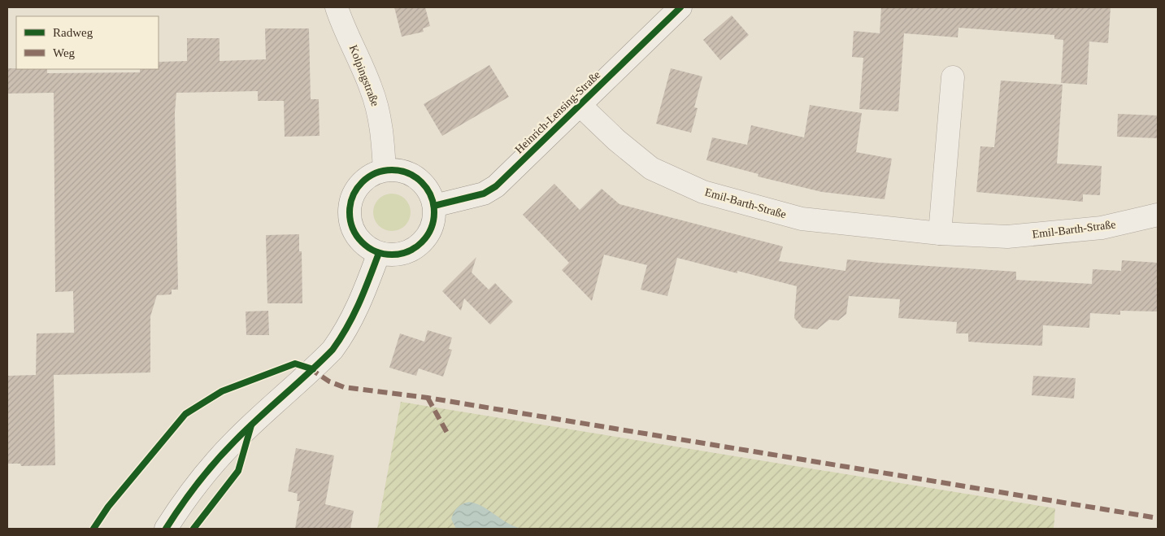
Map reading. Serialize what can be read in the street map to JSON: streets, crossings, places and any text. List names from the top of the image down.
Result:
{
  "streets": {
    "street": ["Kolpingstraße", "Heinrich-Lensing-Straße", "Emil-Barth-Straße"]
  },
  "crossings": [
    ["Kolpingstraße", "Heinrich-Lensing-Straße"],
    ["Heinrich-Lensing-Straße", "Emil-Barth-Straße"]
  ],
  "legend": ["Radweg", "Weg"]
}
